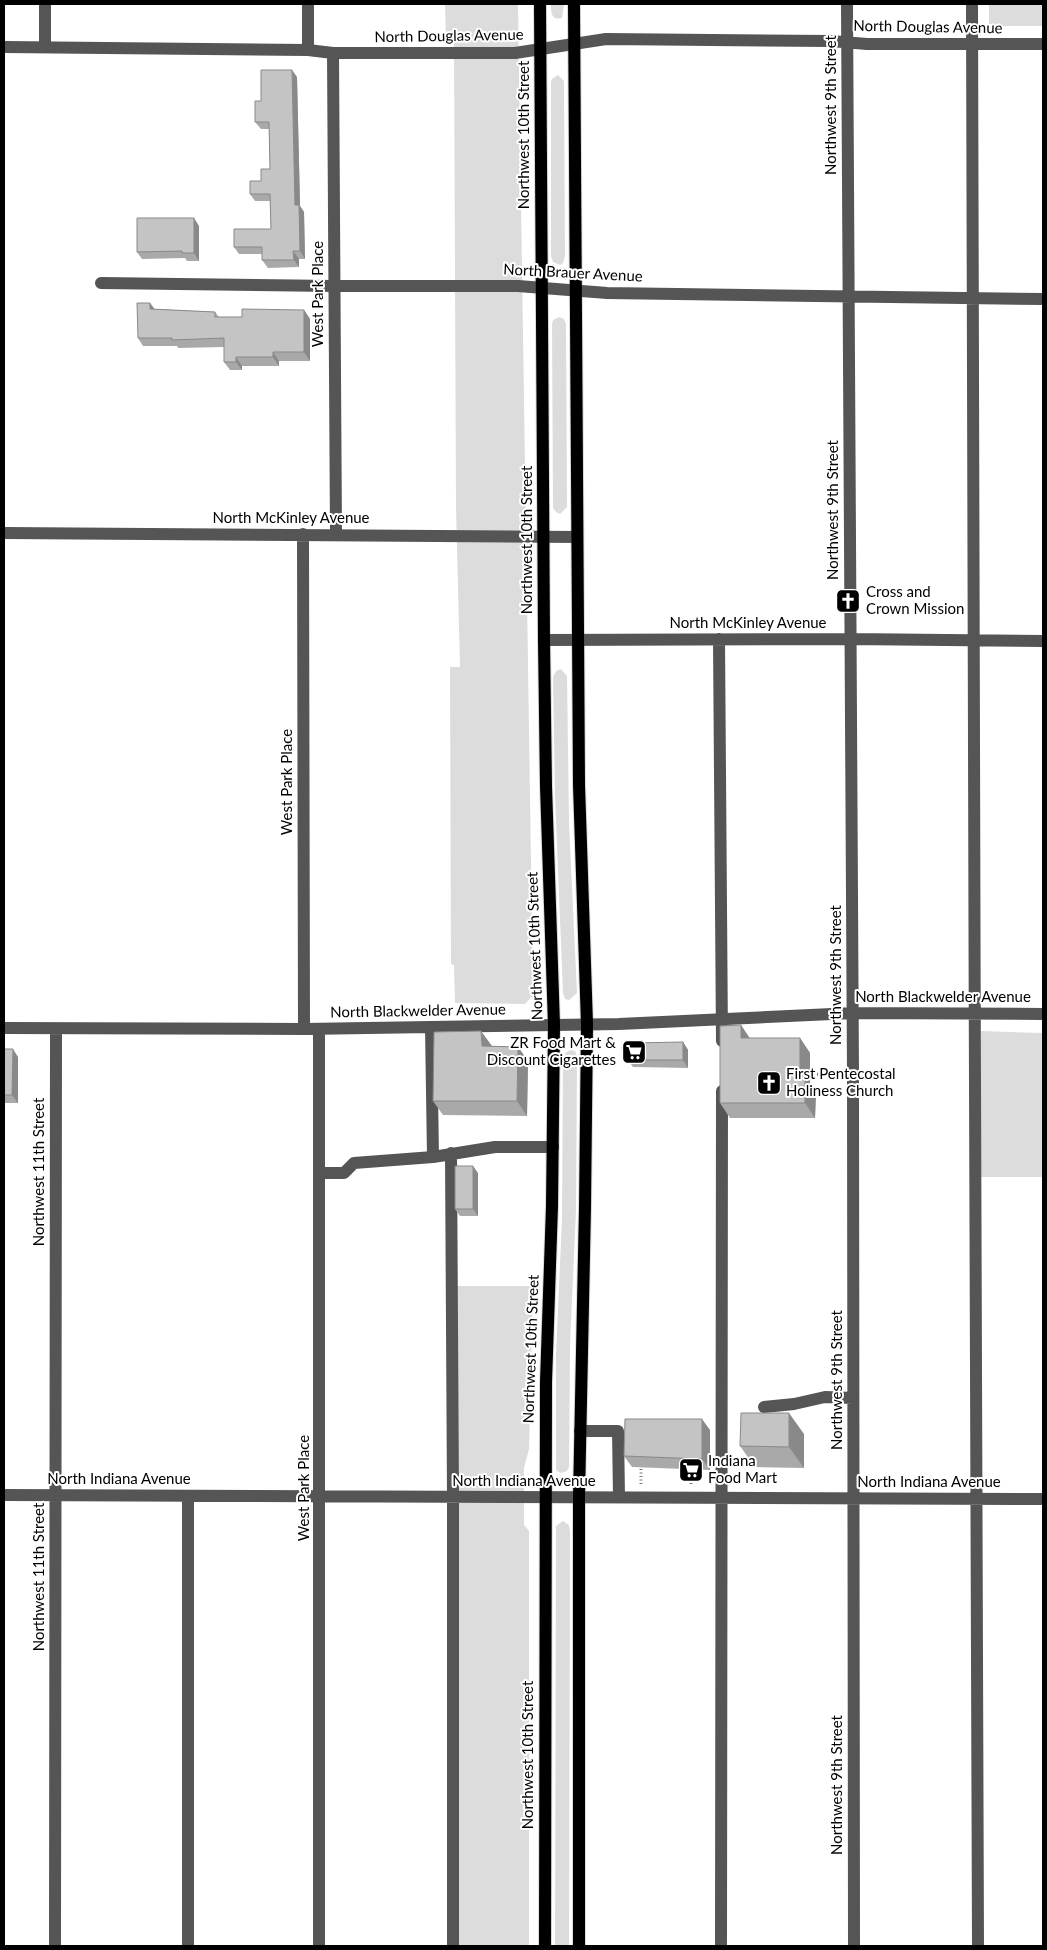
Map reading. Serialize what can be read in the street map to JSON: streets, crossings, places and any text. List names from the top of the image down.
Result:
{
  "streets": {
    "main road": ["Northwest 10th Street"],
    "street": [
      "North Douglas Avenue",
      "Northwest 9th Street",
      "North Brauer Avenue",
      "West Park Place",
      "North McKinley Avenue",
      "North Blackwelder Avenue",
      "Northwest 11th Street",
      "North Indiana Avenue"
    ]
  },
  "crossings": [
    ["North Douglas Avenue", "Northwest 9th Street"],
    ["North Douglas Avenue", "Northwest 10th Street"],
    ["North Douglas Avenue", "West Park Place"],
    ["Northwest 9th Street", "North Brauer Avenue"],
    ["Northwest 9th Street", "North McKinley Avenue"],
    ["Northwest 9th Street", "North Blackwelder Avenue"],
    ["Northwest 9th Street", "North Indiana Avenue"],
    ["Northwest 10th Street", "North Brauer Avenue"],
    ["Northwest 10th Street", "North McKinley Avenue"],
    ["Northwest 10th Street", "North Blackwelder Avenue"],
    ["Northwest 10th Street", "North Indiana Avenue"],
    ["North Brauer Avenue", "West Park Place"],
    ["West Park Place", "North McKinley Avenue"],
    ["West Park Place", "North Blackwelder Avenue"],
    ["West Park Place", "North Indiana Avenue"],
    ["North Blackwelder Avenue", "Northwest 11th Street"],
    ["Northwest 11th Street", "North Indiana Avenue"]
  ],
  "places": {
    "church": ["Cross and Crown Mission", "First Pentecostal Holiness Church"],
    "supermarket": ["ZR Food Mart & Discount Cigarettes", "Indiana Food Mart"]
  }
}
